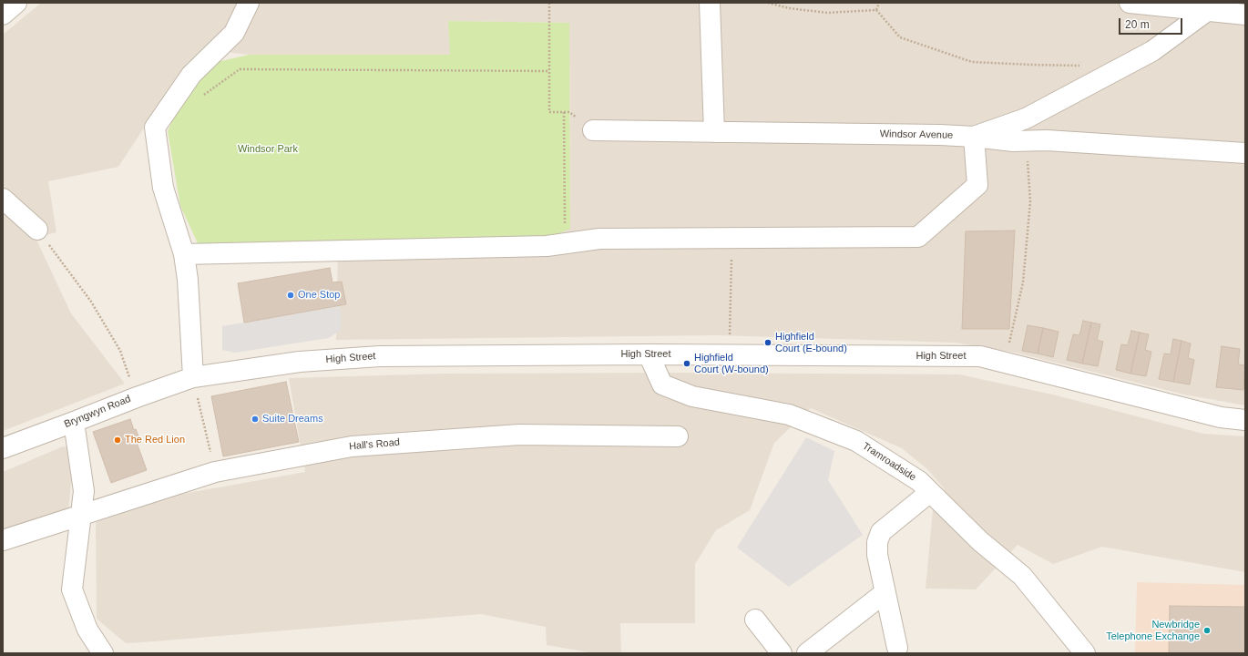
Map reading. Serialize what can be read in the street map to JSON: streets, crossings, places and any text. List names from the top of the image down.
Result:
{
  "streets": {
    "street": [
      "Windsor Avenue",
      "High Street",
      "Bryngwyn Road",
      "Hall's Road",
      "Tramroadside"
    ]
  },
  "crossings": [
    ["High Street", "Bryngwyn Road"],
    ["High Street", "Tramroadside"]
  ],
  "parks": ["Windsor Park"],
  "places": [
    "One Stop",
    "Highfield Court (E-bound)",
    "Highfield Court (W-bound)",
    "Suite Dreams",
    "The Red Lion",
    "Newbridge Telephone Exchange"
  ],
  "scale_bar": "20 m"
}
